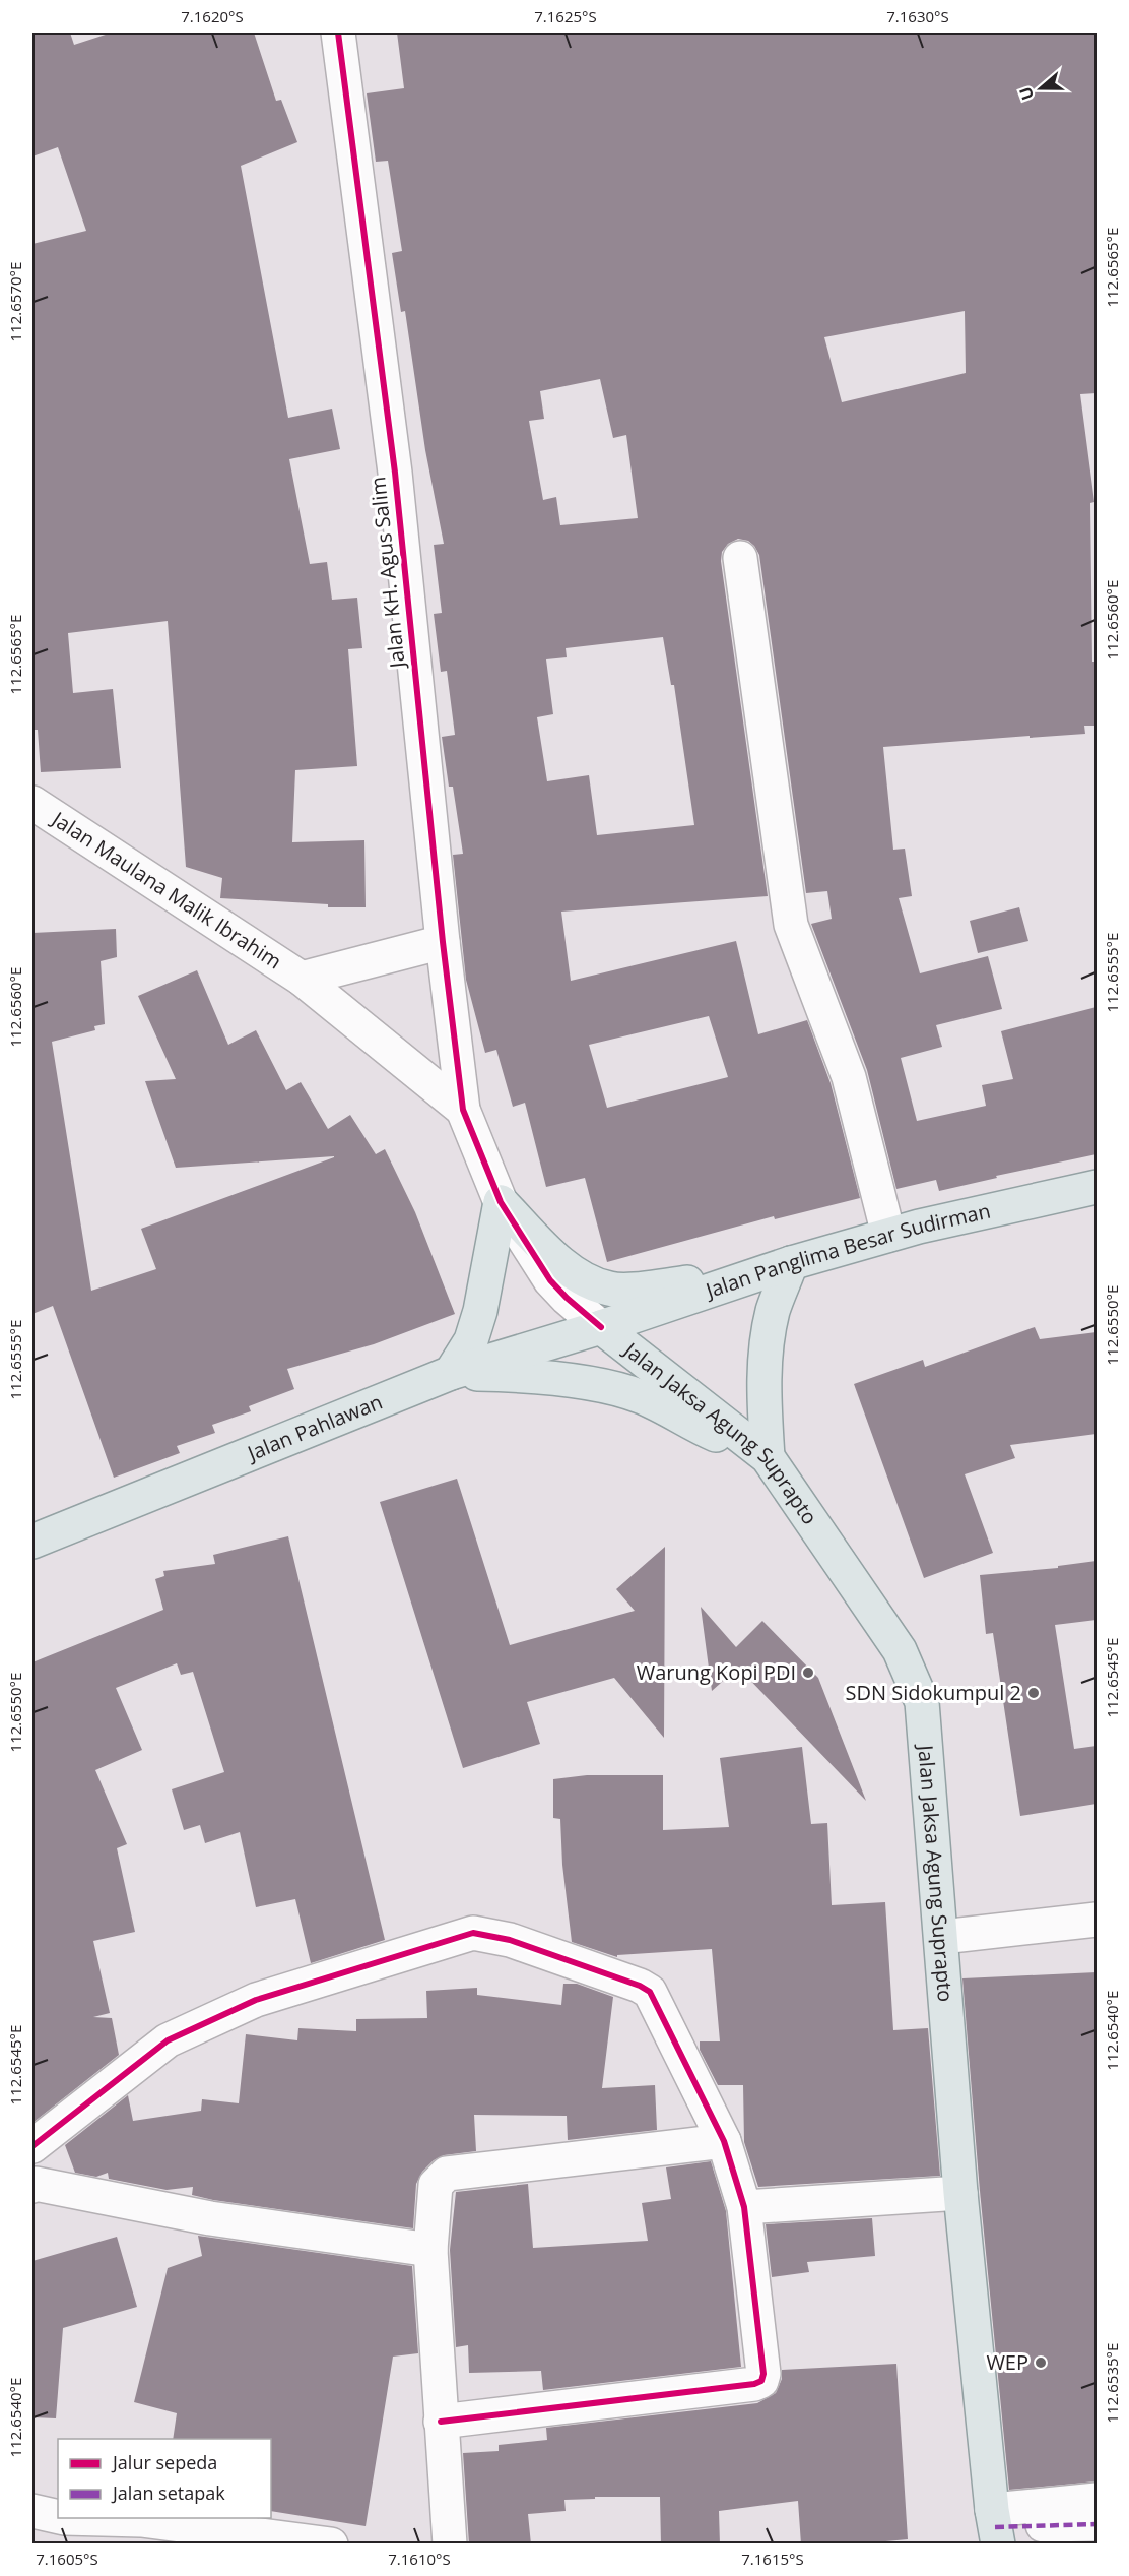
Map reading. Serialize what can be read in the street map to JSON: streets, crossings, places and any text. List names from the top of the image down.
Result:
{
  "streets": {
    "main road": ["Jalan Panglima Besar Sudirman", "Jalan Pahlawan", "Jalan Jaksa Agung Suprapto"],
    "street": ["Jalan KH. Agus Salim", "Jalan Maulana Malik Ibrahim"]
  },
  "crossings": [
    ["Jalan KH. Agus Salim", "Jalan Maulana Malik Ibrahim"],
    ["Jalan Panglima Besar Sudirman", "Jalan Pahlawan"],
    ["Jalan Panglima Besar Sudirman", "Jalan Jaksa Agung Suprapto"],
    ["Jalan Pahlawan", "Jalan Jaksa Agung Suprapto"]
  ],
  "places": ["Warung Kopi PDI", "SDN Sidokumpul 2", "WEP"],
  "legend": ["Jalur sepeda", "Jalan setapak"],
  "north": "left",
  "coordinates": [
    "7.1620°S",
    "7.1625°S",
    "7.1630°S",
    "112.6565°E",
    "112.6570°E",
    "112.6560°E",
    "112.6555°E",
    "112.6550°E",
    "112.6545°E",
    "112.6540°E",
    "112.6535°E",
    "7.1605°S",
    "7.1610°S",
    "7.1615°S"
  ]
}
